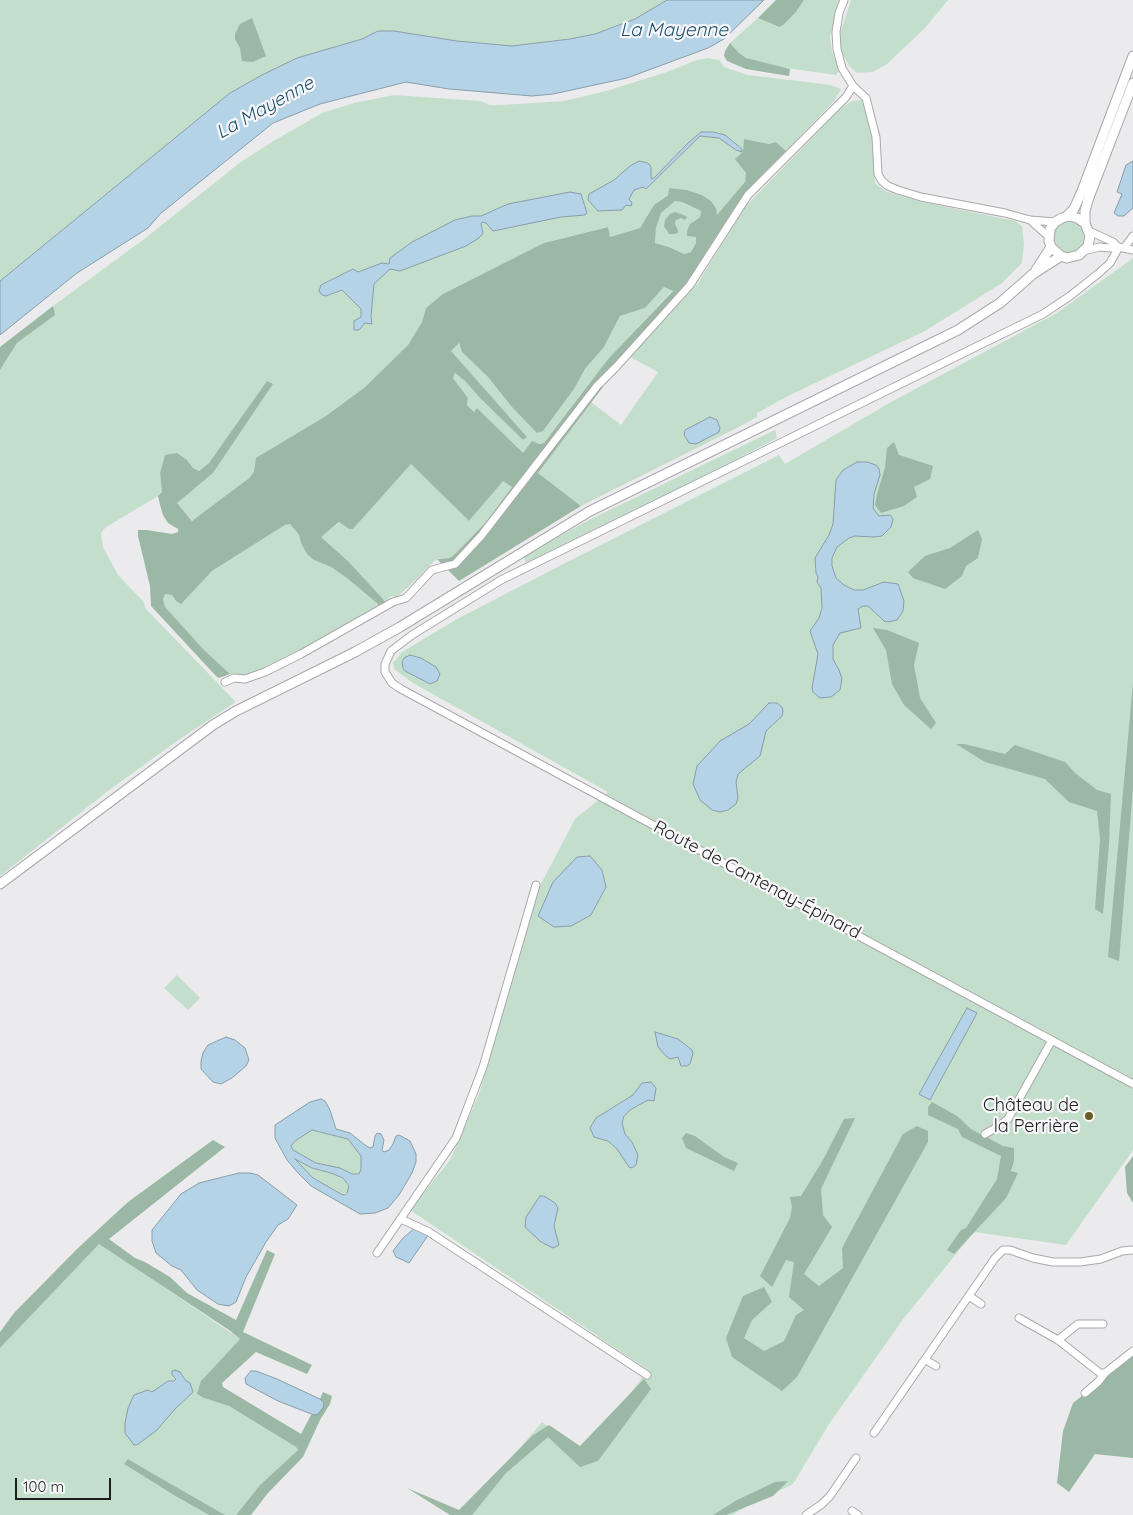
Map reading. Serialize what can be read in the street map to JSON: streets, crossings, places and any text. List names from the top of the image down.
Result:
{
  "streets": {
    "street": ["Route de Cantenay-Épinard"]
  },
  "water": ["La Mayenne"],
  "places": ["Château de la Perrière"],
  "scale_bar": "100 m"
}
